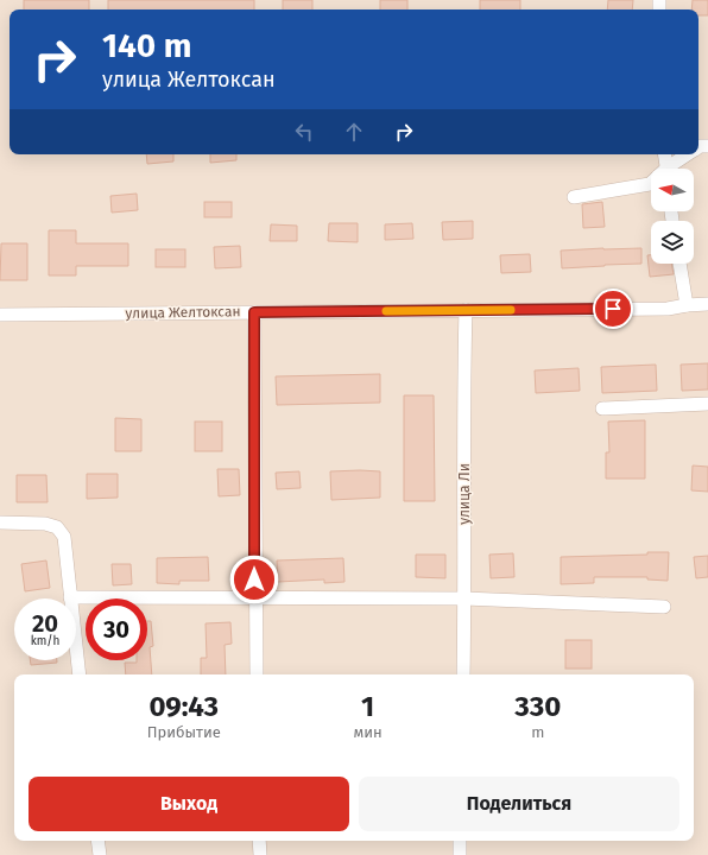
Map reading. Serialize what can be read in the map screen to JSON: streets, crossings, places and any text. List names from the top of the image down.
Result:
{
  "streets": {
    "street": ["улица Желтоксан", "улица Ли"]
  },
  "crossings": [
    ["улица Желтоксан", "улица Ли"]
  ],
  "north": "left",
  "page": {
    "turn": ["140 m", "улица Желтоксан"],
    "speed": "20 km/h",
    "limit": "30",
    "eta": [
      "09:43",
      "Прибытие",
      "1",
      "мин",
      "330",
      "m"
    ],
    "buttons": ["Выход", "Поделиться"]
  }
}
